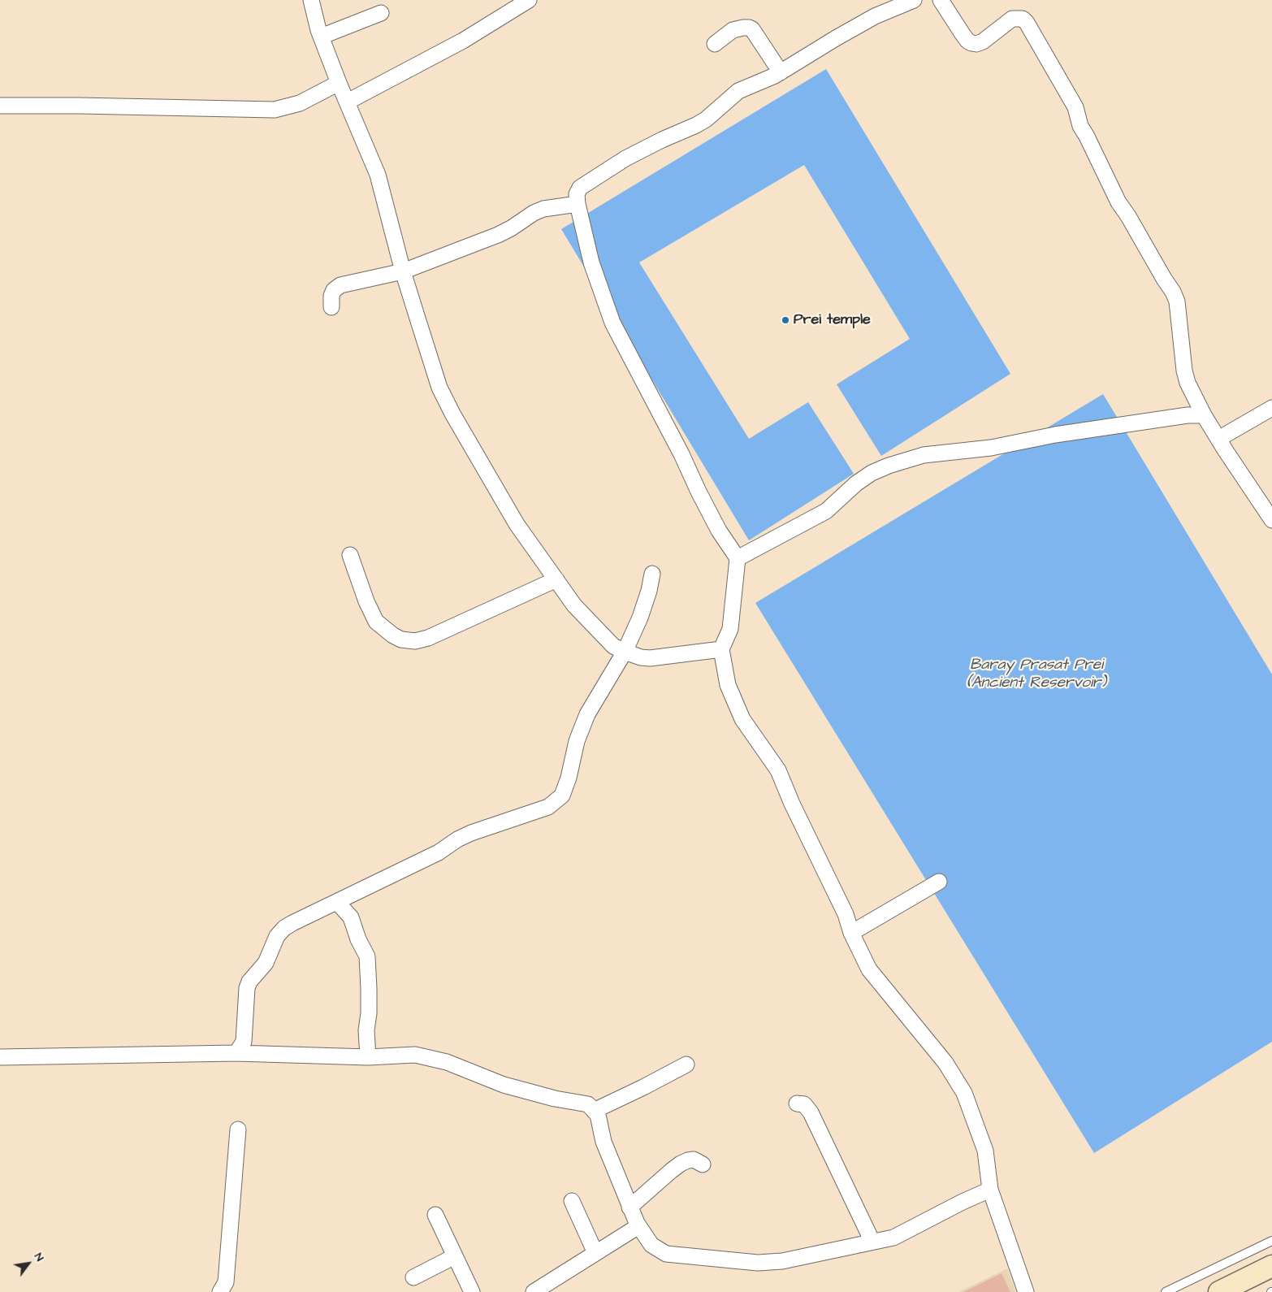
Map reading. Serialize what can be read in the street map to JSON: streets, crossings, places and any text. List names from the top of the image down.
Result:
{
  "water": ["Baray Prasat Prei (Ancient Reservoir)"],
  "places": ["Prei temple"],
  "north": "top right"
}
